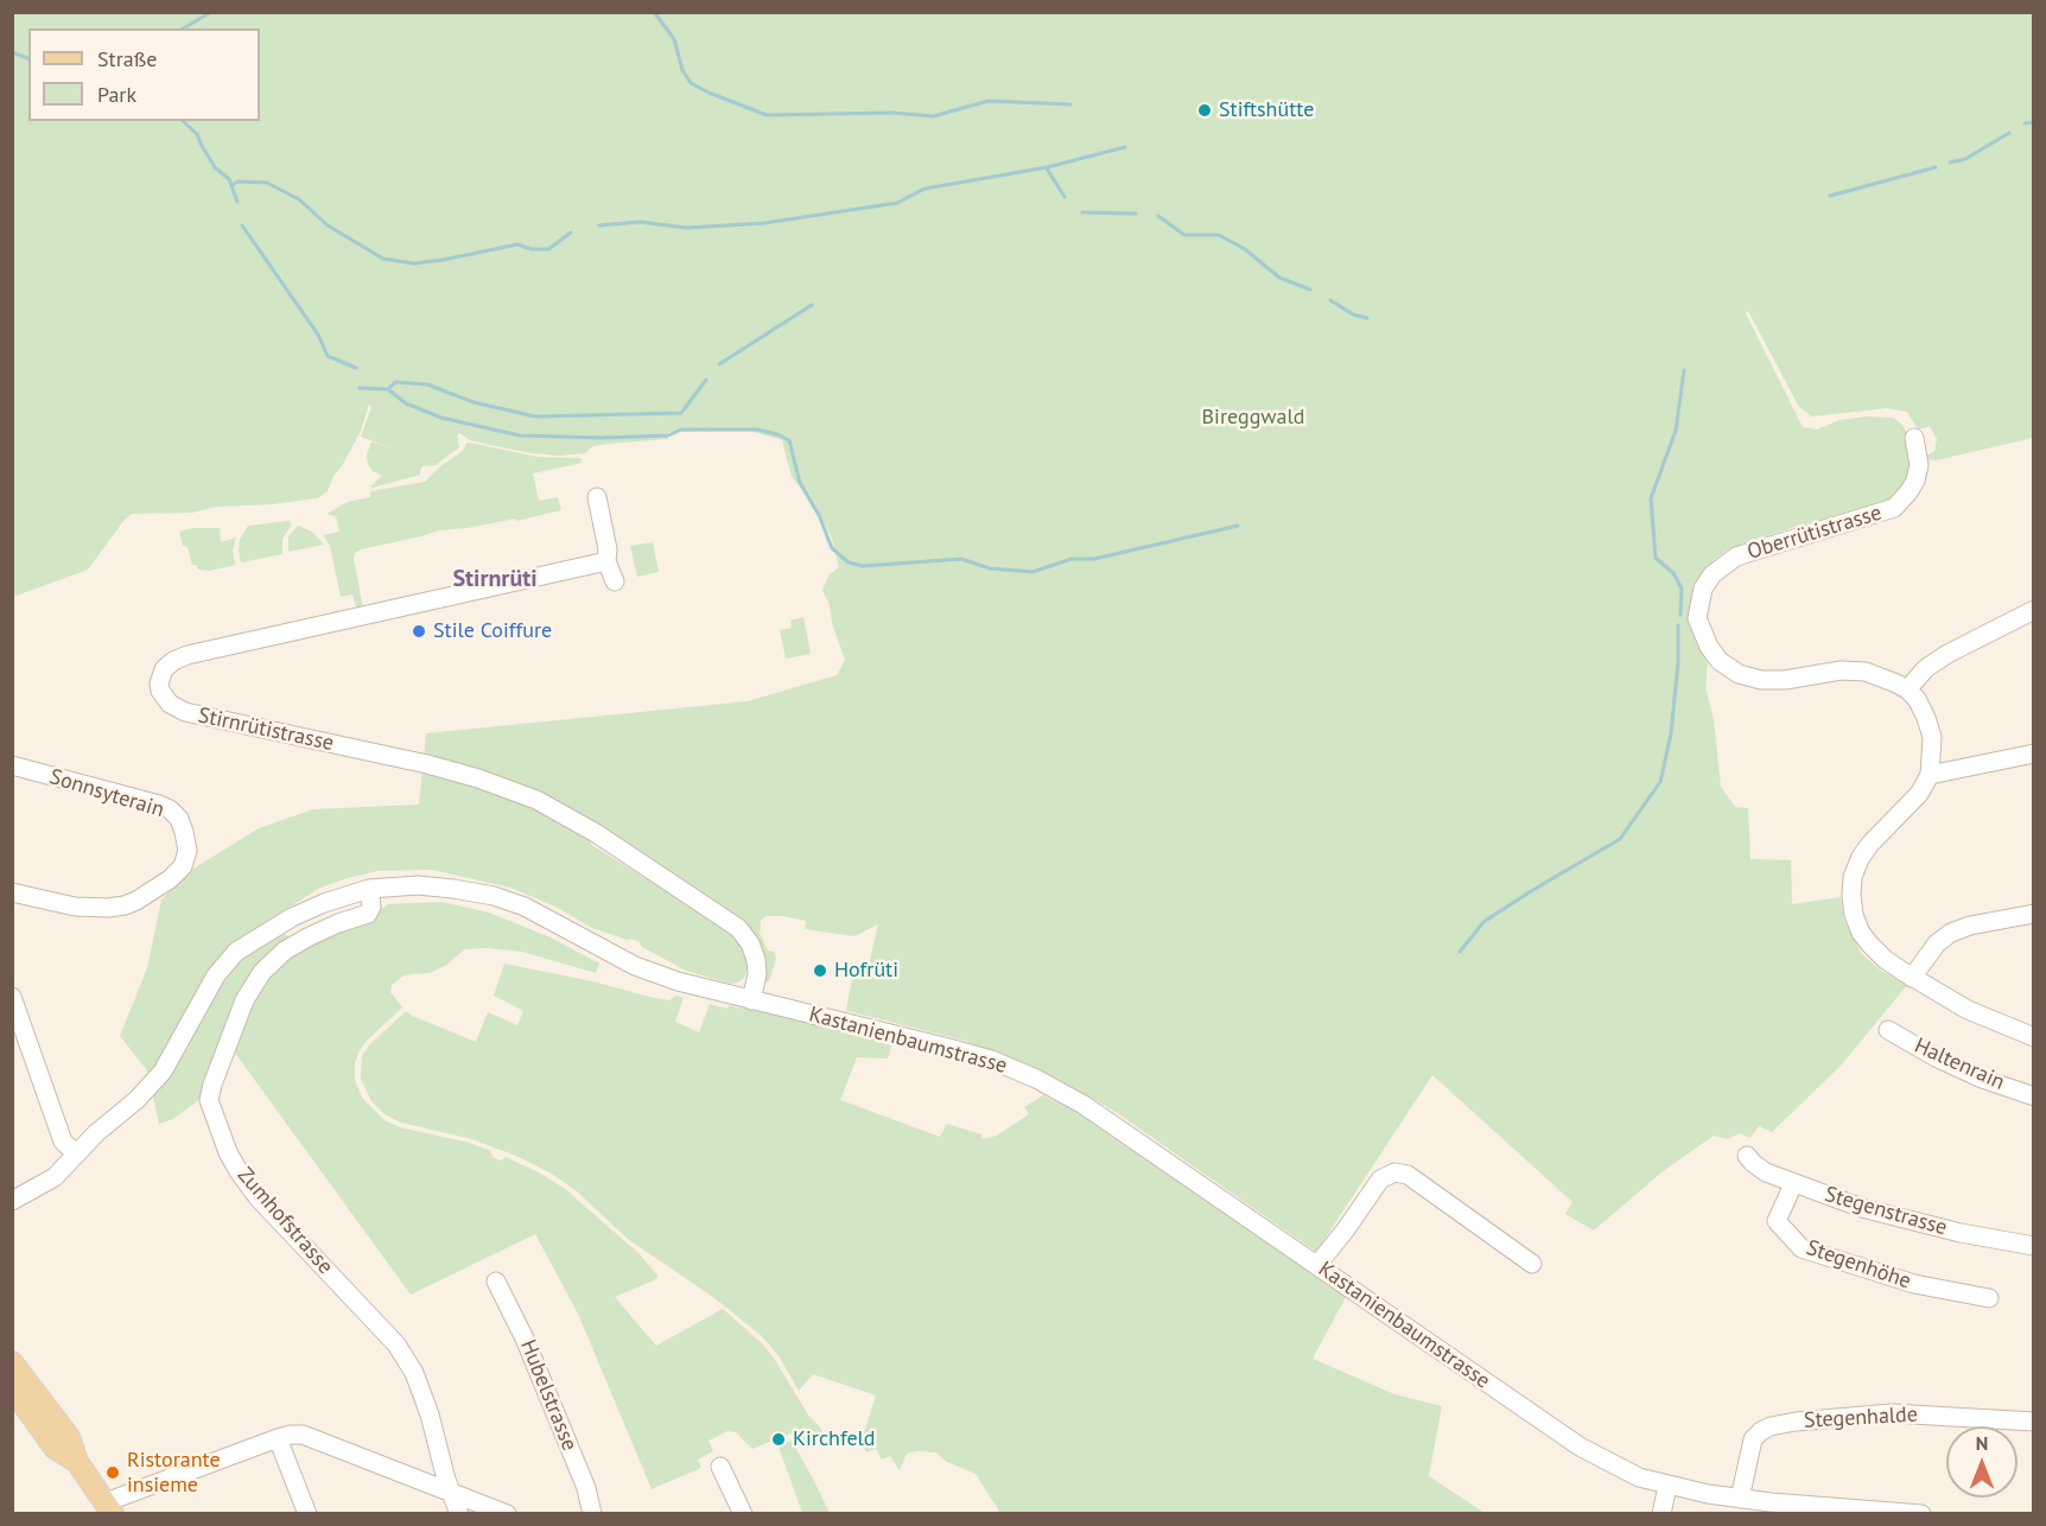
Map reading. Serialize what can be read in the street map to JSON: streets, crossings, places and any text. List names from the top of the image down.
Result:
{
  "streets": {
    "street": [
      "Oberrütistrasse",
      "Stirnrütistrasse",
      "Sonnsyterain",
      "Kastanienbaumstrasse",
      "Haltenrain",
      "Stegenstrasse",
      "Zumhofstrasse",
      "Stegenhöhe",
      "Hubelstrasse",
      "Stegenhalde"
    ]
  },
  "crossings": [
    ["Stirnrütistrasse", "Kastanienbaumstrasse"],
    ["Kastanienbaumstrasse", "Zumhofstrasse"],
    ["Kastanienbaumstrasse", "Stegenhalde"],
    ["Stegenstrasse", "Stegenhöhe"]
  ],
  "districts": ["Stirnrüti"],
  "parks": ["Bireggwald"],
  "places": [
    "Stiftshütte",
    "Stile Coiffure",
    "Hofrüti",
    "Kirchfeld",
    "Ristorante insieme"
  ],
  "legend": ["Straße", "Park"],
  "north": "top"
}
